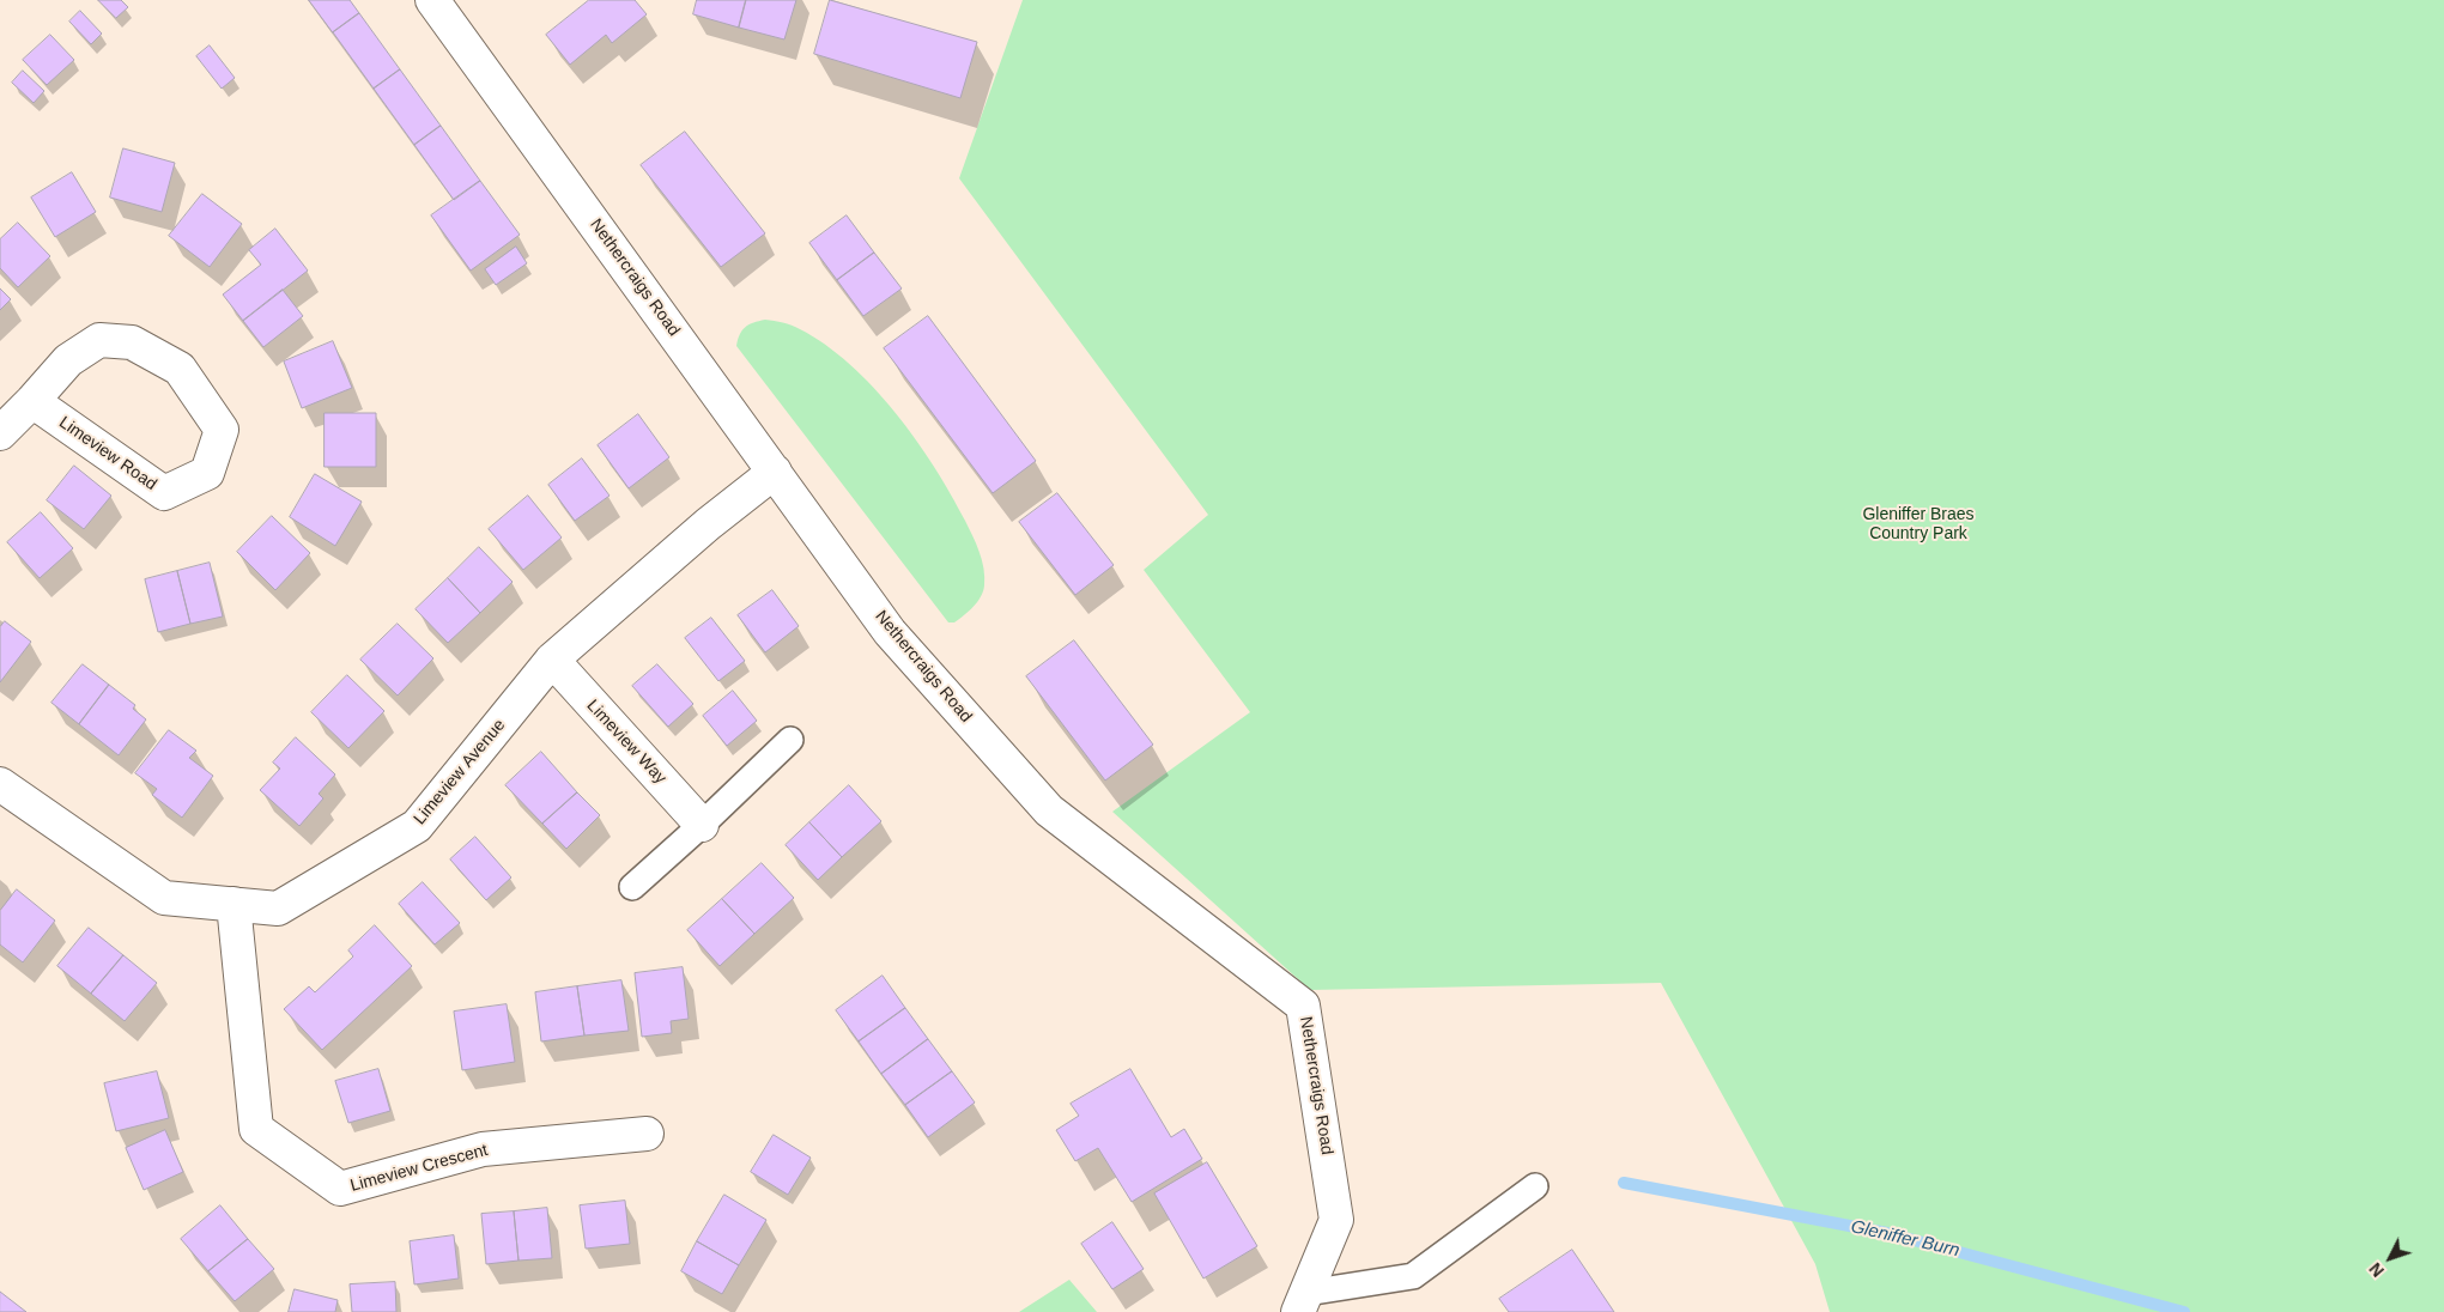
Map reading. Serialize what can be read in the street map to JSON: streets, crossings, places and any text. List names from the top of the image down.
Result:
{
  "streets": {
    "street": [
      "Nethercraigs Road",
      "Limeview Road",
      "Limeview Way",
      "Limeview Avenue",
      "Limeview Crescent"
    ]
  },
  "crossings": [
    ["Nethercraigs Road", "Limeview Avenue"],
    ["Limeview Way", "Limeview Avenue"],
    ["Limeview Avenue", "Limeview Crescent"]
  ],
  "water": ["Gleniffer Burn"],
  "parks": ["Gleniffer Braes Country Park"],
  "north": "bottom left"
}
